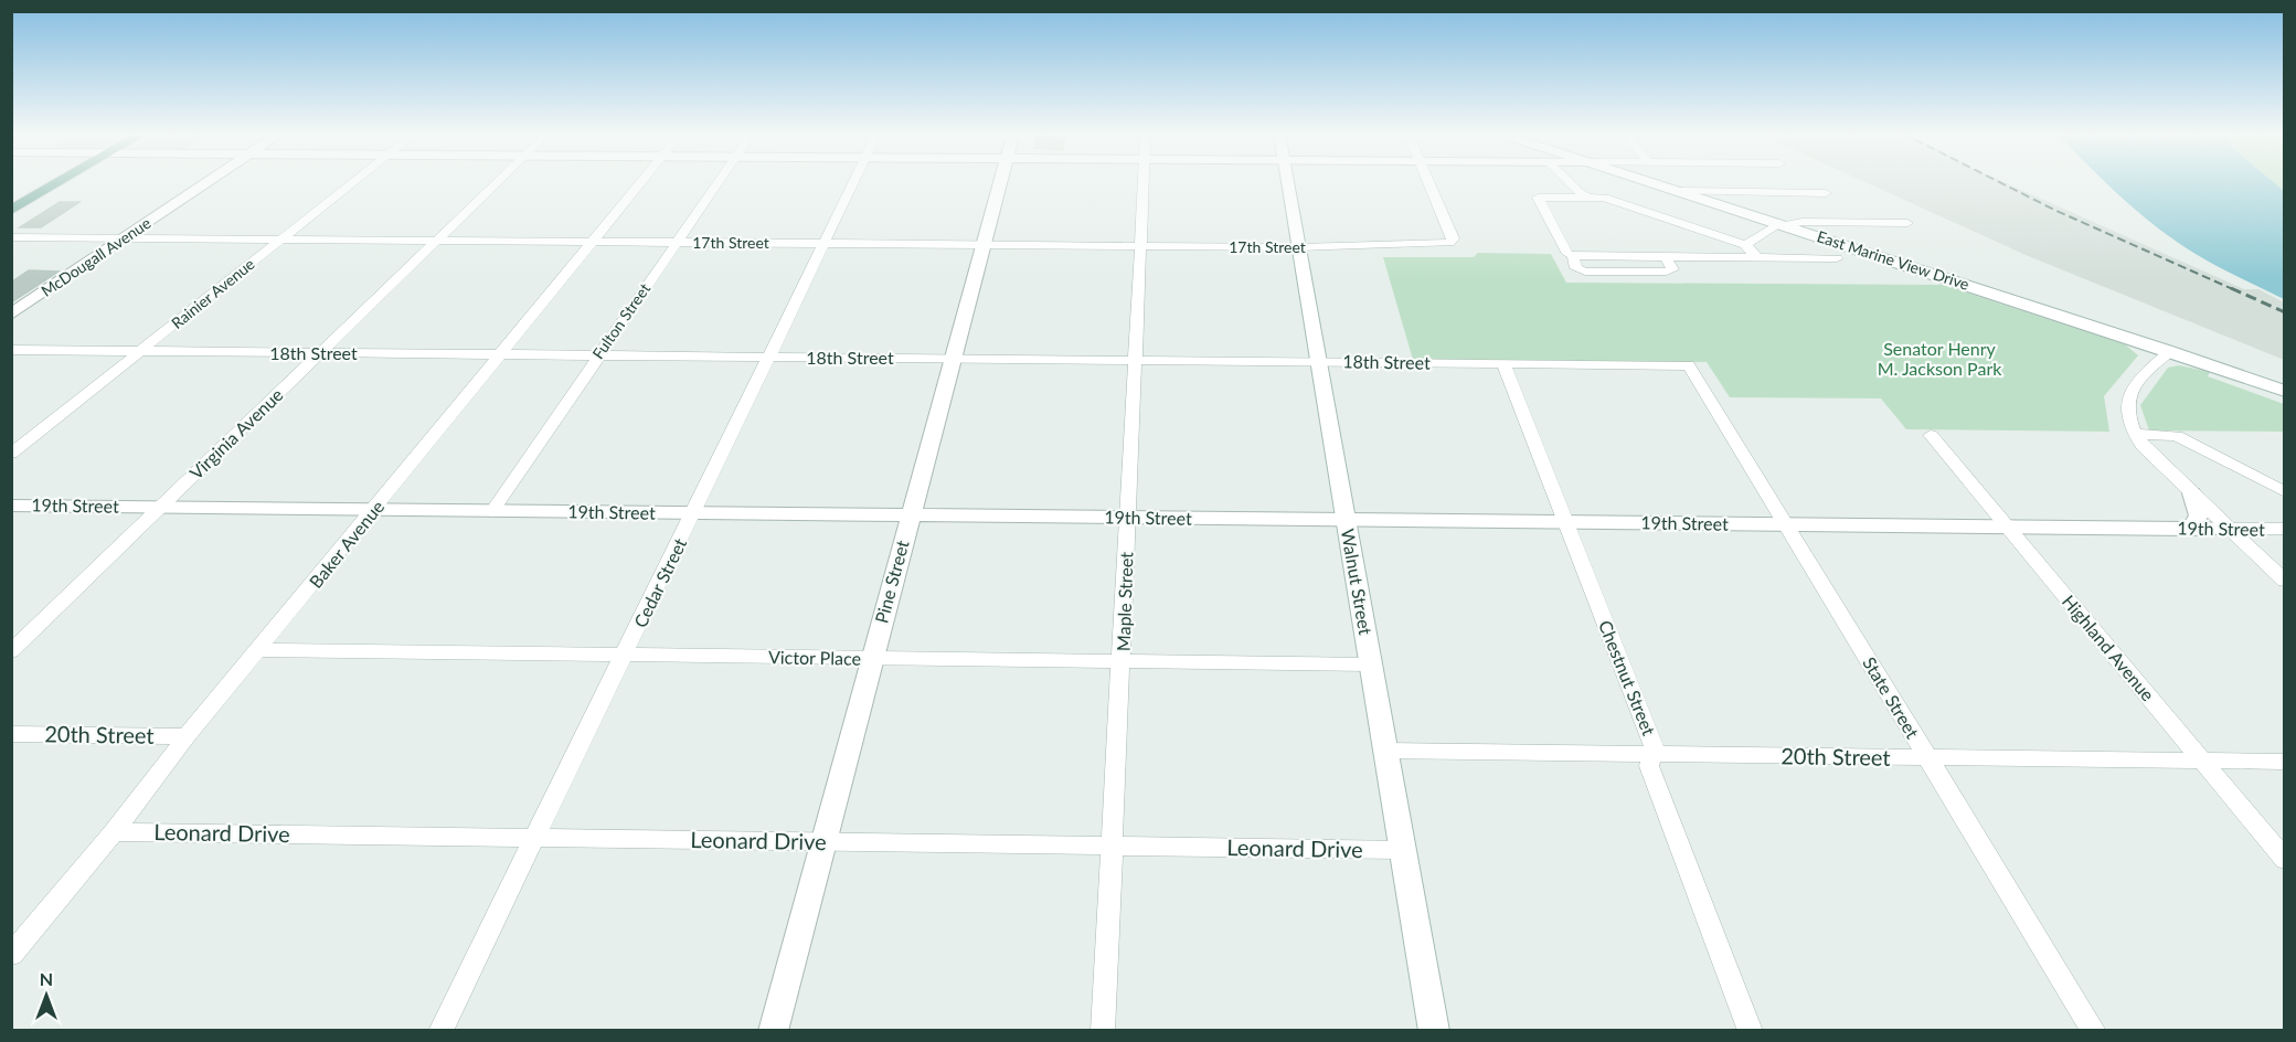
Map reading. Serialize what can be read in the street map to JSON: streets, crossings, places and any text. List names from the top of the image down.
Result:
{
  "streets": {
    "street": [
      "17th Street",
      "McDougall Avenue",
      "East Marine View Drive",
      "Rainier Avenue",
      "Fulton Street",
      "18th Street",
      "Virginia Avenue",
      "19th Street",
      "Baker Avenue",
      "Pine Street",
      "Walnut Street",
      "Cedar Street",
      "Maple Street",
      "Highland Avenue",
      "Victor Place",
      "Chestnut Street",
      "State Street",
      "20th Street",
      "Leonard Drive"
    ]
  },
  "crossings": [
    ["17th Street", "McDougall Avenue"],
    ["17th Street", "Rainier Avenue"],
    ["17th Street", "Fulton Street"],
    ["17th Street", "Virginia Avenue"],
    ["17th Street", "Baker Avenue"],
    ["17th Street", "Pine Street"],
    ["17th Street", "Walnut Street"],
    ["17th Street", "Cedar Street"],
    ["17th Street", "Maple Street"],
    ["Rainier Avenue", "18th Street"],
    ["Fulton Street", "18th Street"],
    ["Fulton Street", "19th Street"],
    ["18th Street", "Virginia Avenue"],
    ["18th Street", "Baker Avenue"],
    ["18th Street", "Pine Street"],
    ["18th Street", "Walnut Street"],
    ["18th Street", "Cedar Street"],
    ["18th Street", "Maple Street"],
    ["18th Street", "Chestnut Street"],
    ["18th Street", "State Street"],
    ["Virginia Avenue", "19th Street"],
    ["19th Street", "Baker Avenue"],
    ["19th Street", "Pine Street"],
    ["19th Street", "Walnut Street"],
    ["19th Street", "Cedar Street"],
    ["19th Street", "Maple Street"],
    ["19th Street", "Highland Avenue"],
    ["19th Street", "Chestnut Street"],
    ["19th Street", "State Street"],
    ["Baker Avenue", "Victor Place"],
    ["Baker Avenue", "20th Street"],
    ["Baker Avenue", "Leonard Drive"],
    ["Pine Street", "Victor Place"],
    ["Pine Street", "Leonard Drive"],
    ["Walnut Street", "Victor Place"],
    ["Walnut Street", "20th Street"],
    ["Walnut Street", "Leonard Drive"],
    ["Cedar Street", "Victor Place"],
    ["Cedar Street", "Leonard Drive"],
    ["Maple Street", "Victor Place"],
    ["Maple Street", "Leonard Drive"],
    ["Highland Avenue", "20th Street"],
    ["Chestnut Street", "20th Street"],
    ["State Street", "20th Street"]
  ],
  "parks": ["Senator Henry M. Jackson Park"],
  "north": "top"
}
